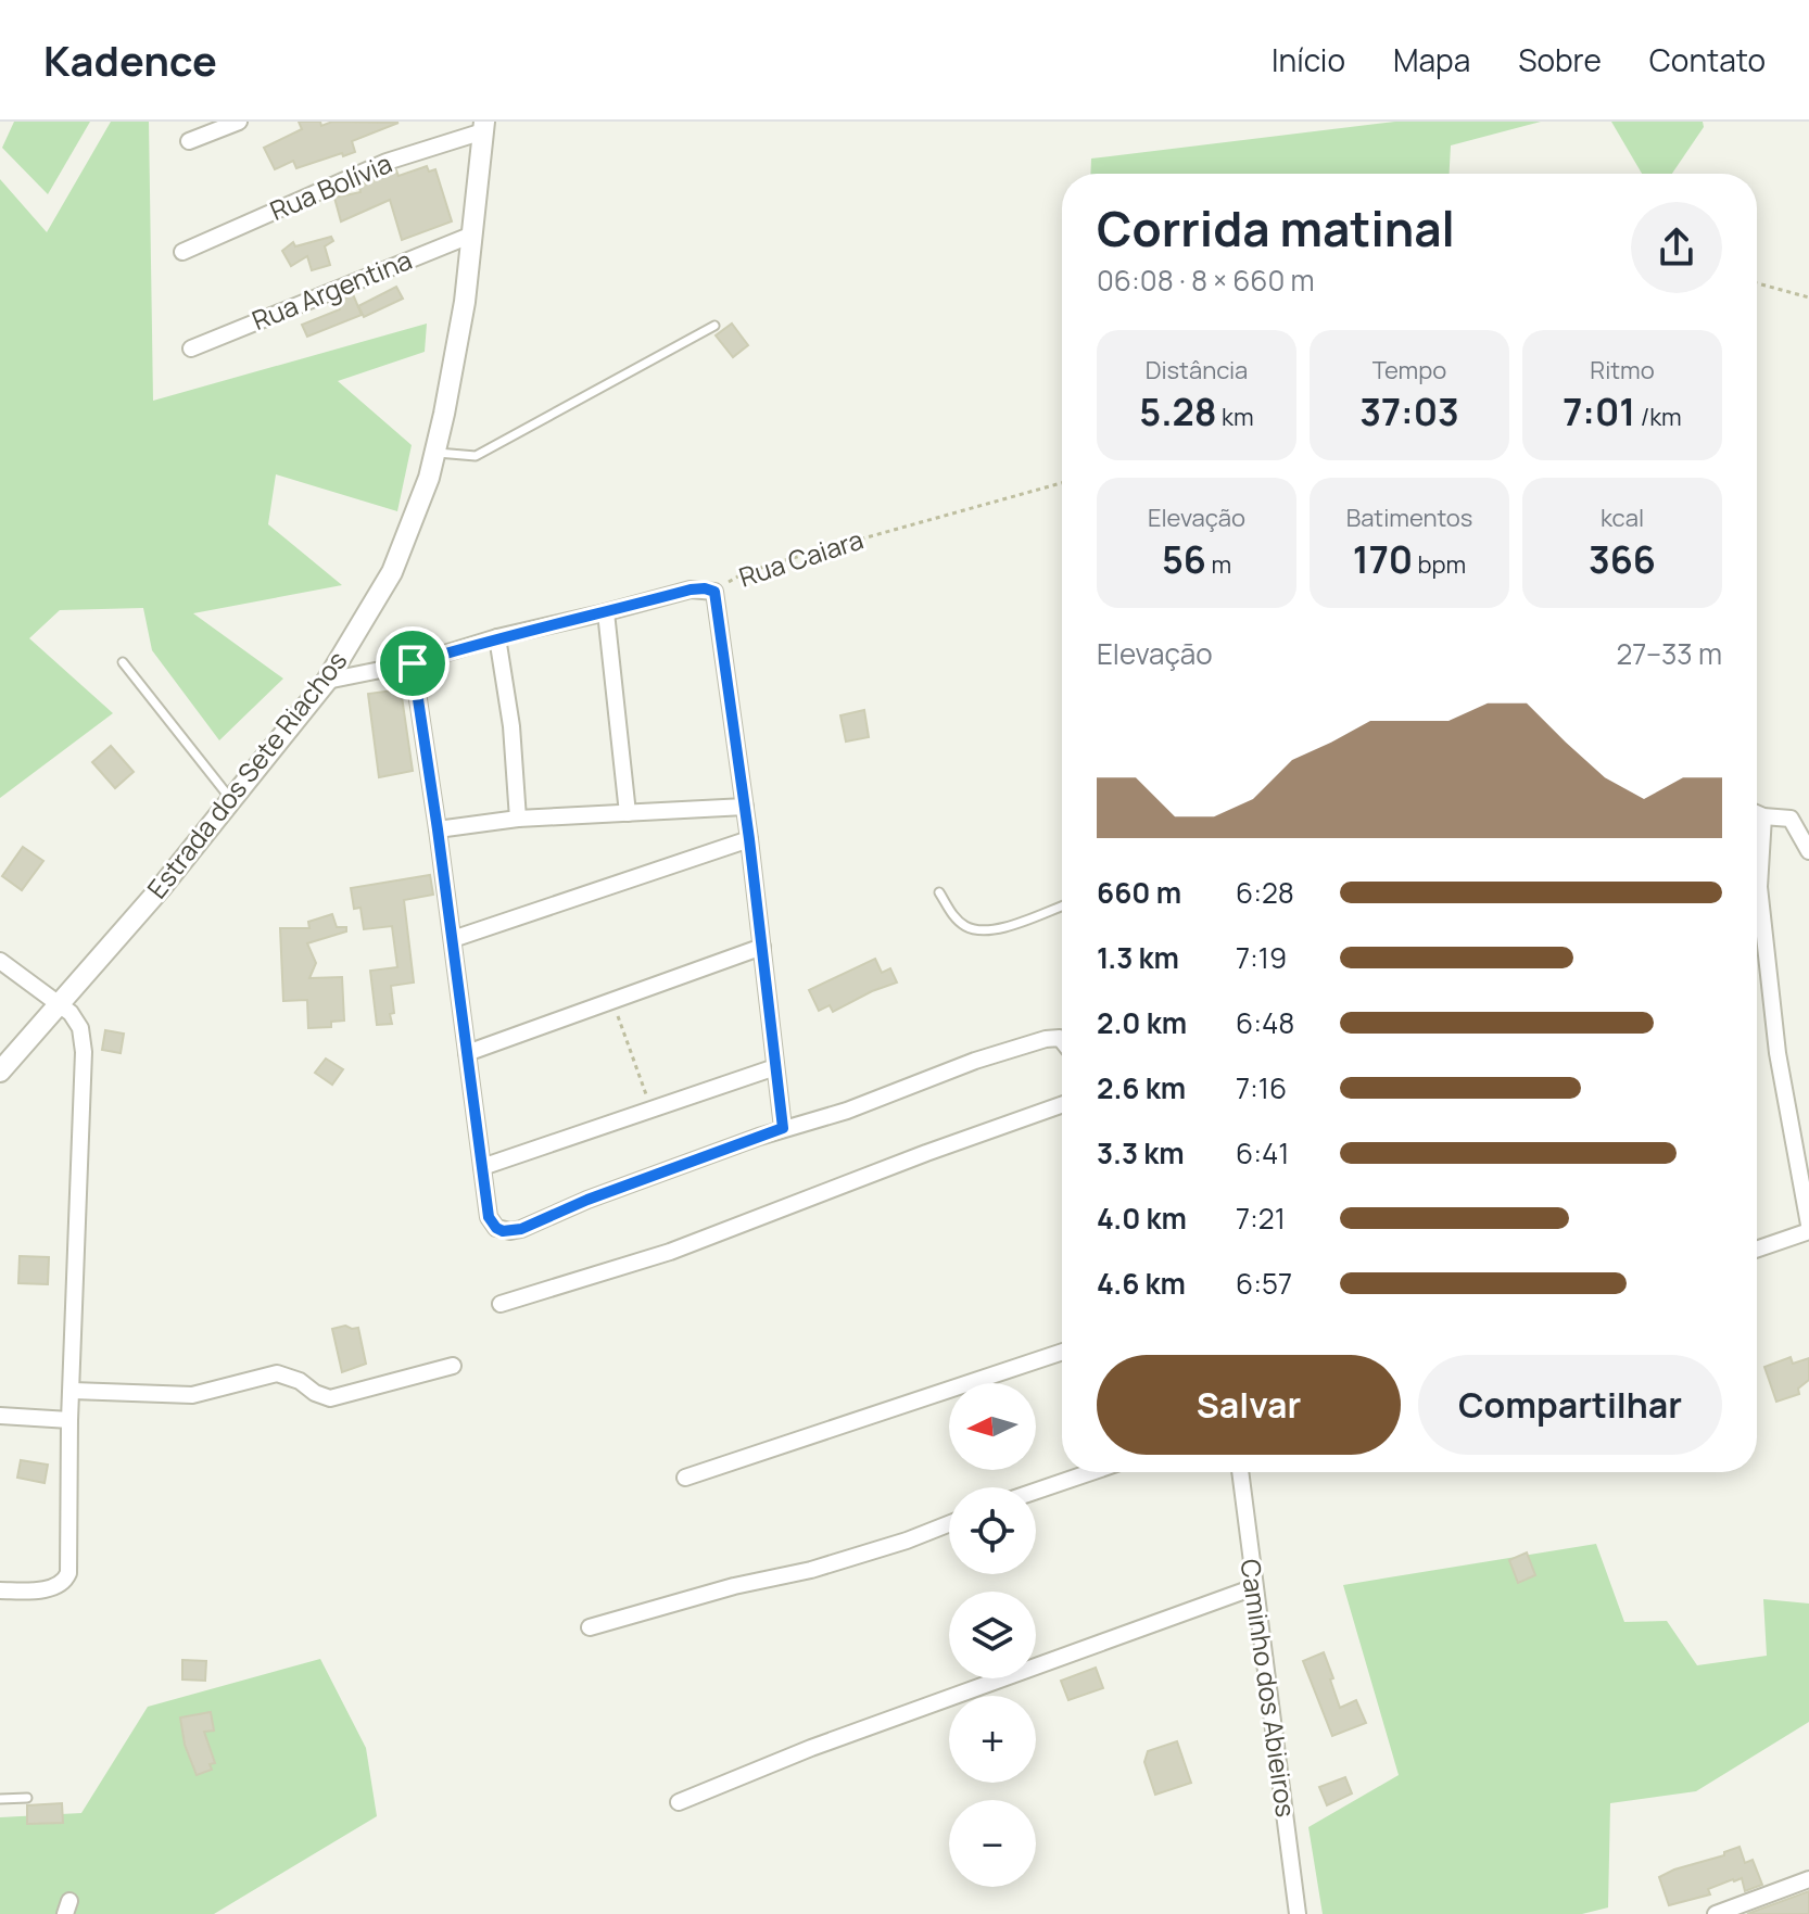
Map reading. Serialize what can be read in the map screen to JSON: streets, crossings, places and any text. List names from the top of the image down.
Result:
{
  "streets": {
    "street": [
      "Rua Bolívia",
      "Rua Argentina",
      "Rua Caiara",
      "Estrada dos Sete Riachos",
      "Caminho dos Abieiros"
    ]
  },
  "crossings": [
    ["Rua Bolívia", "Estrada dos Sete Riachos"],
    ["Rua Argentina", "Estrada dos Sete Riachos"],
    ["Rua Caiara", "Estrada dos Sete Riachos"]
  ],
  "north": "left",
  "page": {
    "header": "Kadence",
    "nav": [
      "Início",
      "Mapa",
      "Sobre",
      "Contato"
    ],
    "heading": ["Corrida matinal", "06:08 · 8 × 660 m"],
    "stats": [
      ["Distância", "5.28 km"],
      ["Tempo", "37:03"],
      ["Ritmo", "7:01 /km"],
      ["Elevação", "56 m"],
      ["Batimentos", "170 bpm"],
      ["kcal", "366"]
    ],
    "chart": ["Elevação", "27–33 m"],
    "list": [
      {
        "name": "660 m",
        "note": "6:28"
      },
      {
        "name": "1.3 km",
        "note": "7:19"
      },
      {
        "name": "2.0 km",
        "note": "6:48"
      },
      {
        "name": "2.6 km",
        "note": "7:16"
      },
      {
        "name": "3.3 km",
        "note": "6:41"
      },
      {
        "name": "4.0 km",
        "note": "7:21"
      },
      {
        "name": "4.6 km",
        "note": "6:57"
      }
    ],
    "buttons": ["Salvar", "Compartilhar"],
    "map_buttons": ["+", "−"]
  }
}
